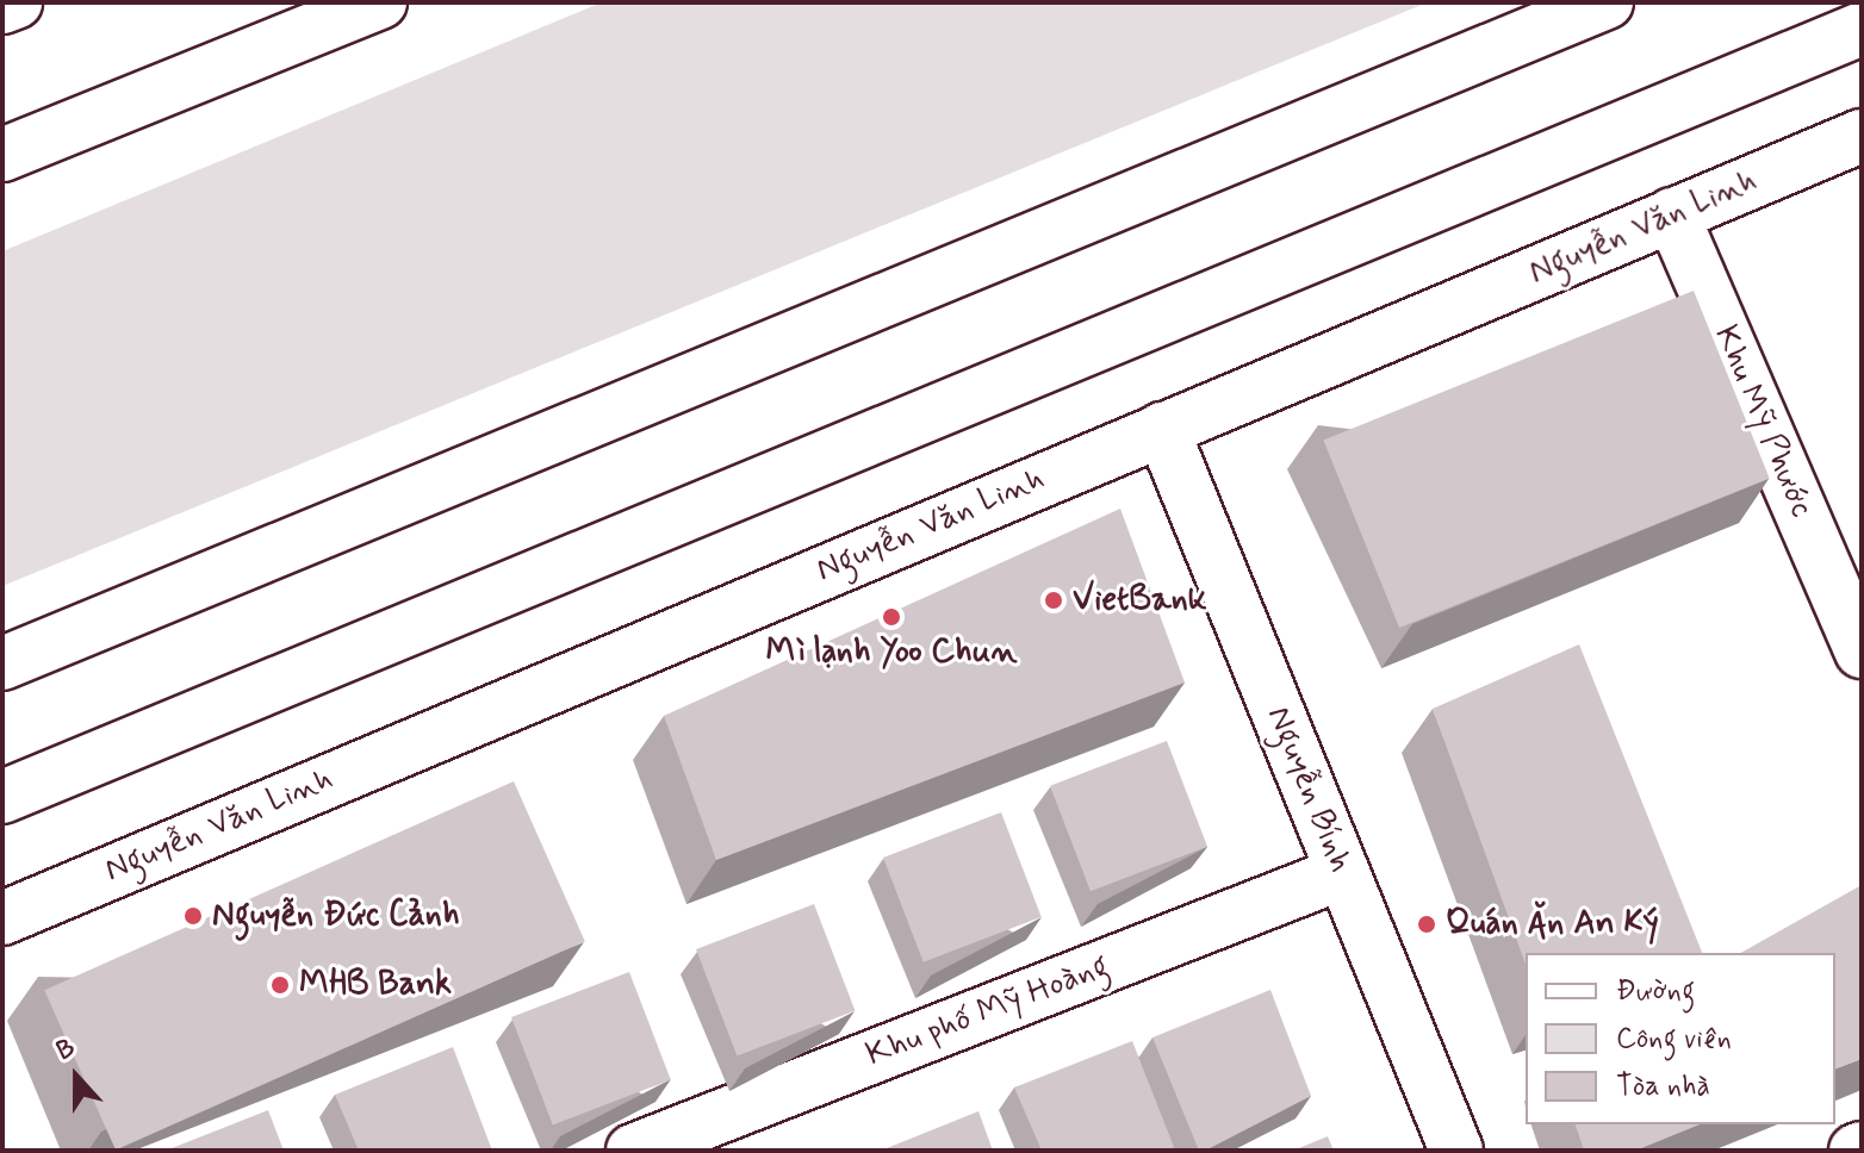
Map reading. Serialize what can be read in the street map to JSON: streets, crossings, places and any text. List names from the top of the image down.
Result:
{
  "streets": {
    "main road": [
      "Nguyễn Văn Linh",
      "Khu Mỹ Phước",
      "Nguyễn Bính",
      "Khu phố Mỹ Hoàng"
    ]
  },
  "crossings": [
    ["Nguyễn Văn Linh", "Khu Mỹ Phước"],
    ["Nguyễn Văn Linh", "Nguyễn Bính"],
    ["Nguyễn Bính", "Khu phố Mỹ Hoàng"]
  ],
  "places": [
    "VietBank",
    "Mì lạnh Yoo Chun",
    "Nguyễn Đức Cảnh",
    "Quán Ăn An Ký",
    "MHB Bank"
  ],
  "legend": ["Đường", "Công viên", "Tòa nhà"],
  "north": "top"
}
